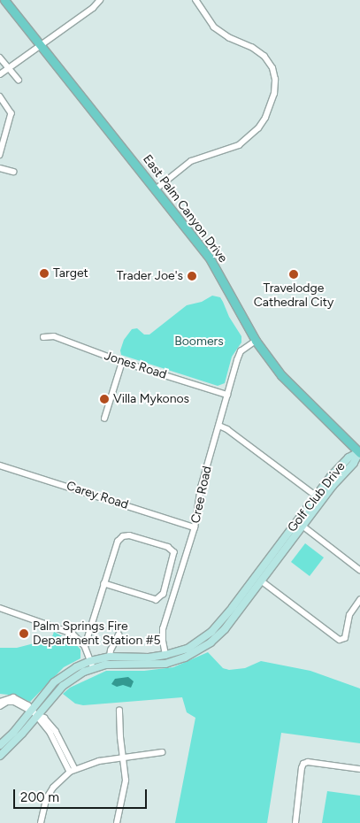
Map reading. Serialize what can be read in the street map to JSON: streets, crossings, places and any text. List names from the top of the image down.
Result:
{
  "streets": {
    "main road": ["East Palm Canyon Drive"],
    "street": [
      "Jones Road",
      "Cree Road",
      "Carey Road",
      "Golf Club Drive"
    ]
  },
  "crossings": [
    ["East Palm Canyon Drive", "Cree Road"],
    ["East Palm Canyon Drive", "Golf Club Drive"],
    ["Jones Road", "Cree Road"],
    ["Cree Road", "Carey Road"],
    ["Cree Road", "Golf Club Drive"]
  ],
  "parks": ["Boomers"],
  "places": [
    "Target",
    "Travelodge Cathedral City",
    "Trader Joe's",
    "Villa Mykonos",
    "Palm Springs Fire Department Station #5"
  ],
  "scale_bar": "200 m"
}
